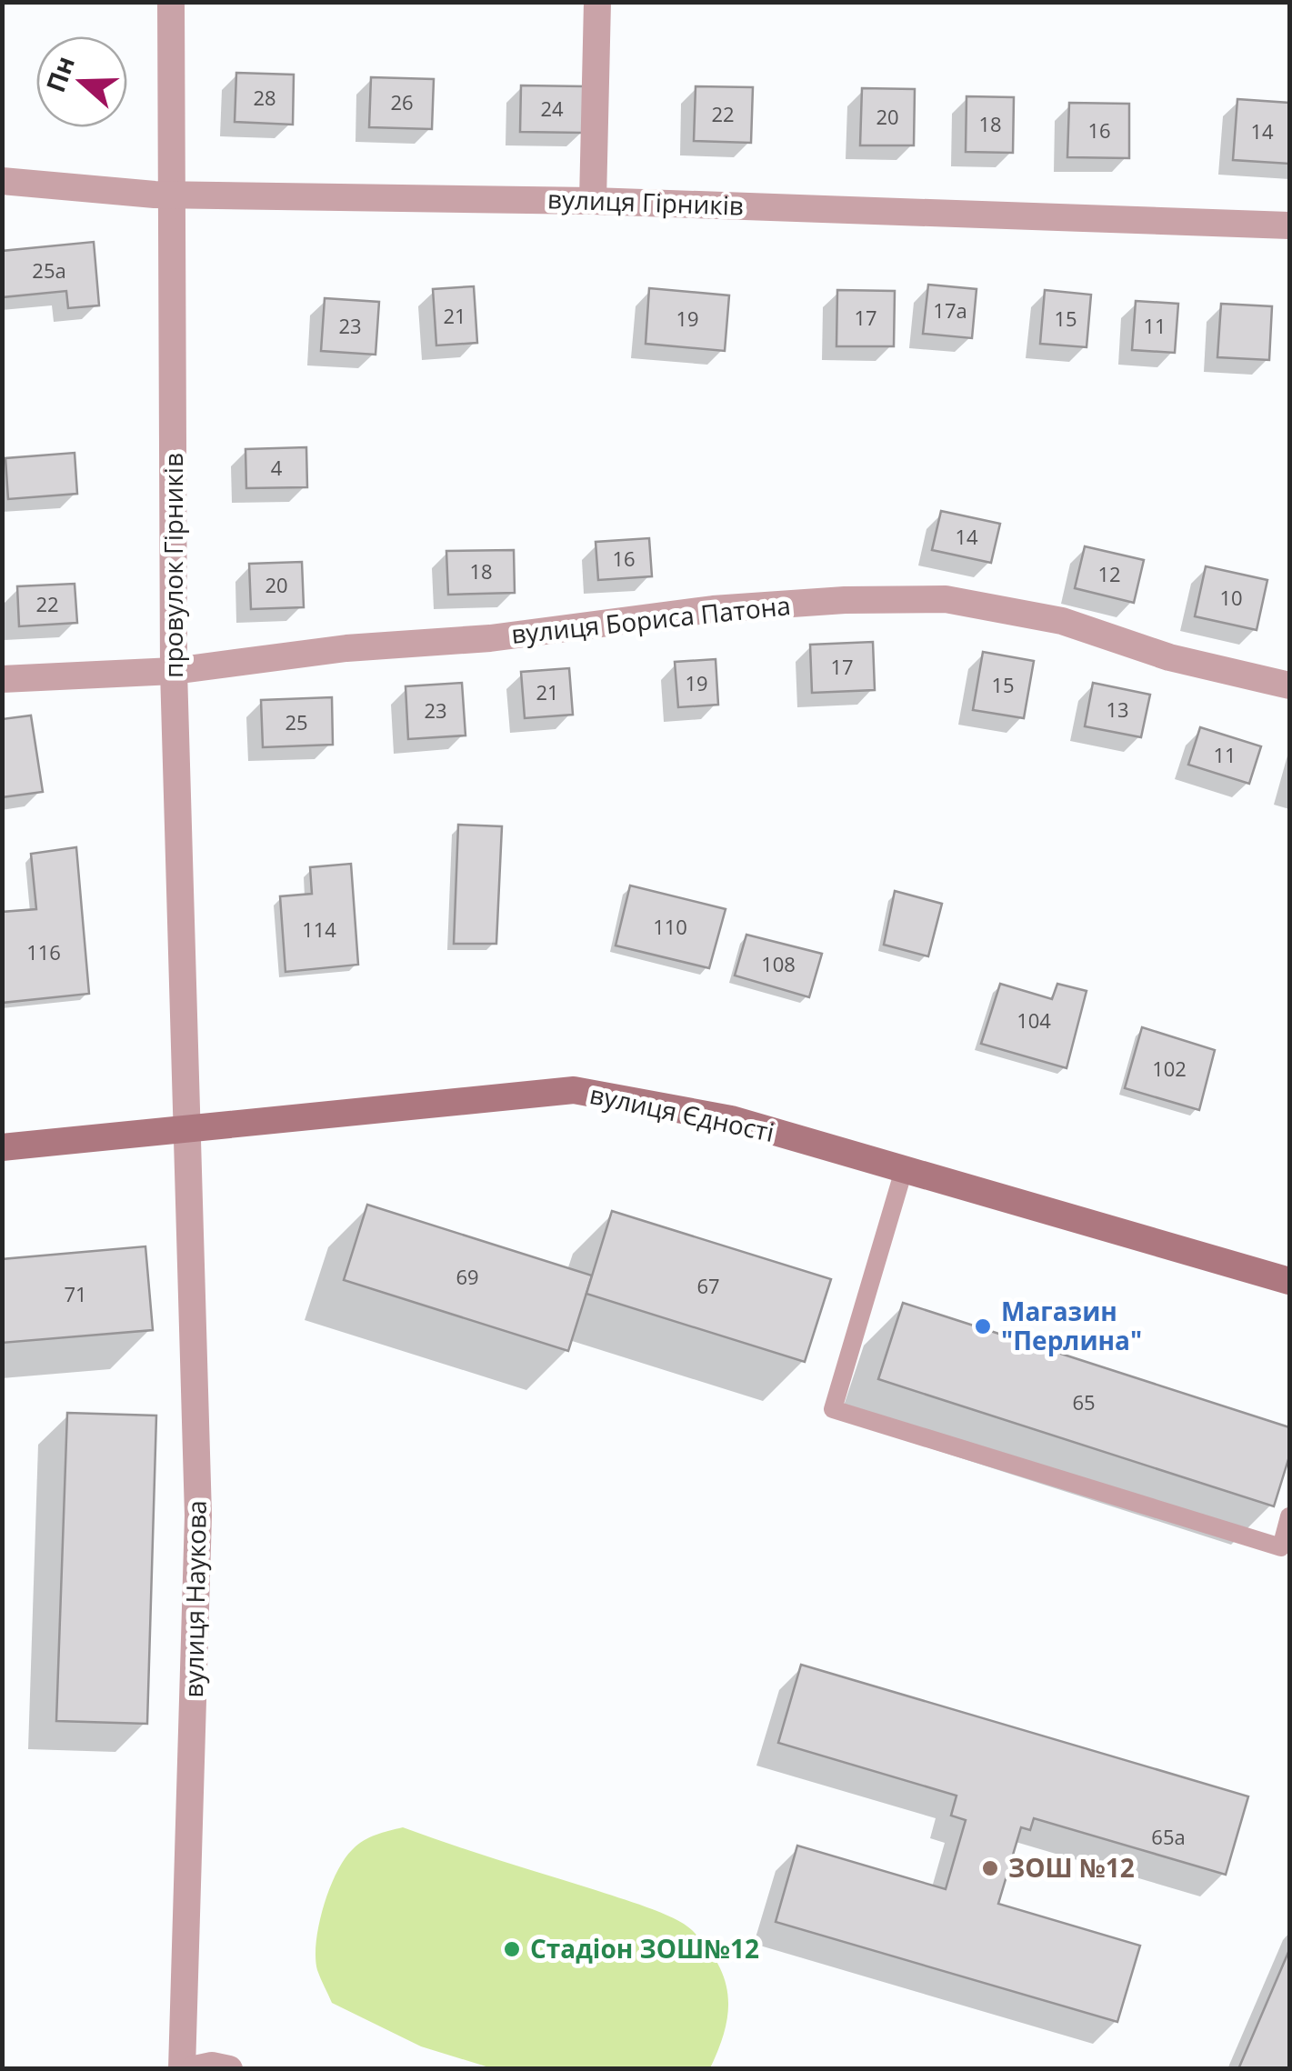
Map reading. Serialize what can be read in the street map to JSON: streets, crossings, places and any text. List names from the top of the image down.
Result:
{
  "streets": {
    "street": [
      "вулиця Гірників",
      "провулок Гірників",
      "вулиця Бориса Патона",
      "вулиця Єдності",
      "вулиця Наукова"
    ]
  },
  "crossings": [
    ["вулиця Гірників", "провулок Гірників"],
    ["провулок Гірників", "вулиця Бориса Патона"],
    ["провулок Гірників", "вулиця Єдності"],
    ["провулок Гірників", "вулиця Наукова"],
    ["вулиця Єдності", "вулиця Наукова"]
  ],
  "places": ["Магазин \"Перлина\"", "ЗОШ №12", "Стадіон ЗОШ№12"],
  "house_numbers": [
    "28",
    "26",
    "24",
    "22",
    "20",
    "18",
    "16",
    "14",
    "25а",
    "17а",
    "21",
    "17",
    "19",
    "15",
    "23",
    "11",
    "4",
    "14",
    "16",
    "18",
    "12",
    "20",
    "10",
    "22",
    "17",
    "19",
    "15",
    "21",
    "13",
    "23",
    "25",
    "11",
    "110",
    "114",
    "116",
    "108",
    "104",
    "102",
    "69",
    "67",
    "71",
    "65",
    "65а"
  ],
  "north": "left"
}
